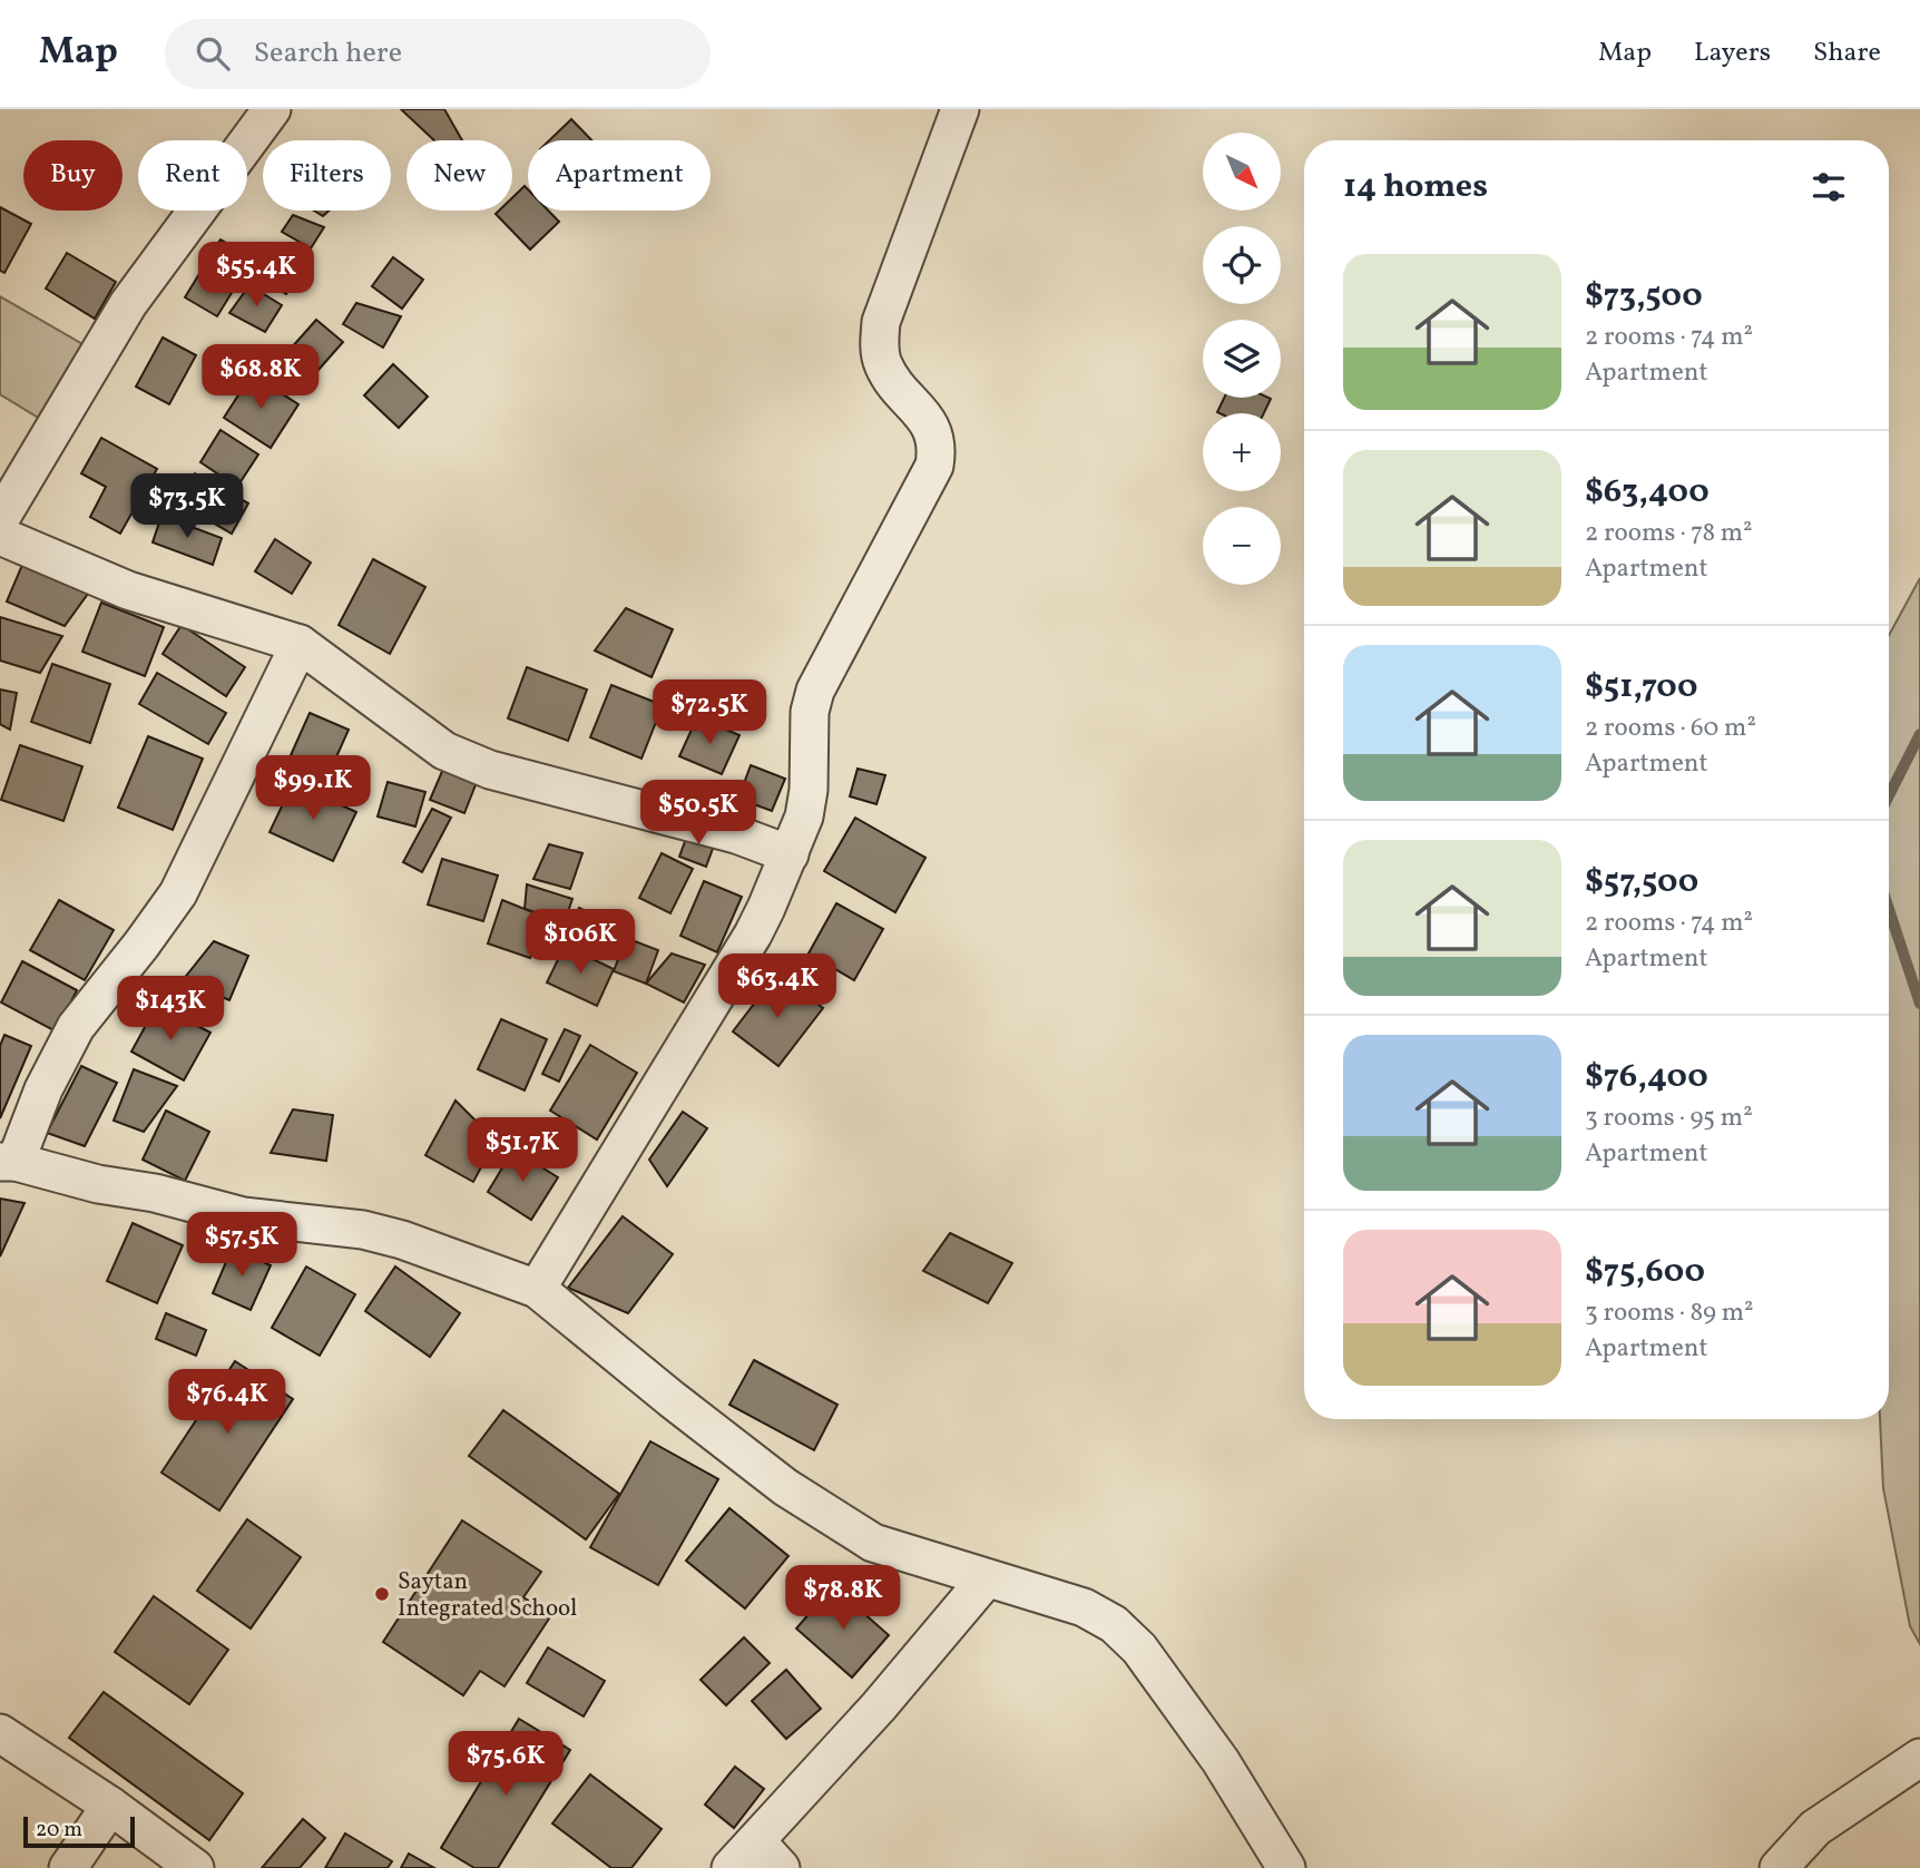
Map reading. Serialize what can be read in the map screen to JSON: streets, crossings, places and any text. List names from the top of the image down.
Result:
{
  "places": ["Saytan Integrated School"],
  "scale_bar": "20 m",
  "north": "bottom right",
  "page": {
    "header": "Map",
    "search": "Search here",
    "nav": ["Map", "Layers", "Share"],
    "map_buttons": ["+", "−"],
    "chip": [
      "Buy",
      "Rent",
      "Filters",
      "New",
      "Apartment"
    ],
    "heading": "14 homes",
    "list": [
      {
        "name": "$73,500",
        "note": "2 rooms · 74 m² · Apartment"
      },
      {
        "name": "$63,400",
        "note": "2 rooms · 78 m² · Apartment"
      },
      {
        "name": "$51,700",
        "note": "2 rooms · 60 m² · Apartment"
      },
      {
        "name": "$57,500",
        "note": "2 rooms · 74 m² · Apartment"
      },
      {
        "name": "$76,400",
        "note": "3 rooms · 95 m² · Apartment"
      },
      {
        "name": "$75,600",
        "note": "3 rooms · 89 m² · Apartment"
      }
    ],
    "price": [
      "$55.4K",
      "$68.8K",
      "$73.5K",
      "$72.5K",
      "$99.1K",
      "$50.5K",
      "$106K",
      "$63.4K",
      "$143K",
      "$51.7K",
      "$57.5K",
      "$76.4K",
      "$78.8K",
      "$75.6K"
    ],
    "scale": "20 m"
  }
}
